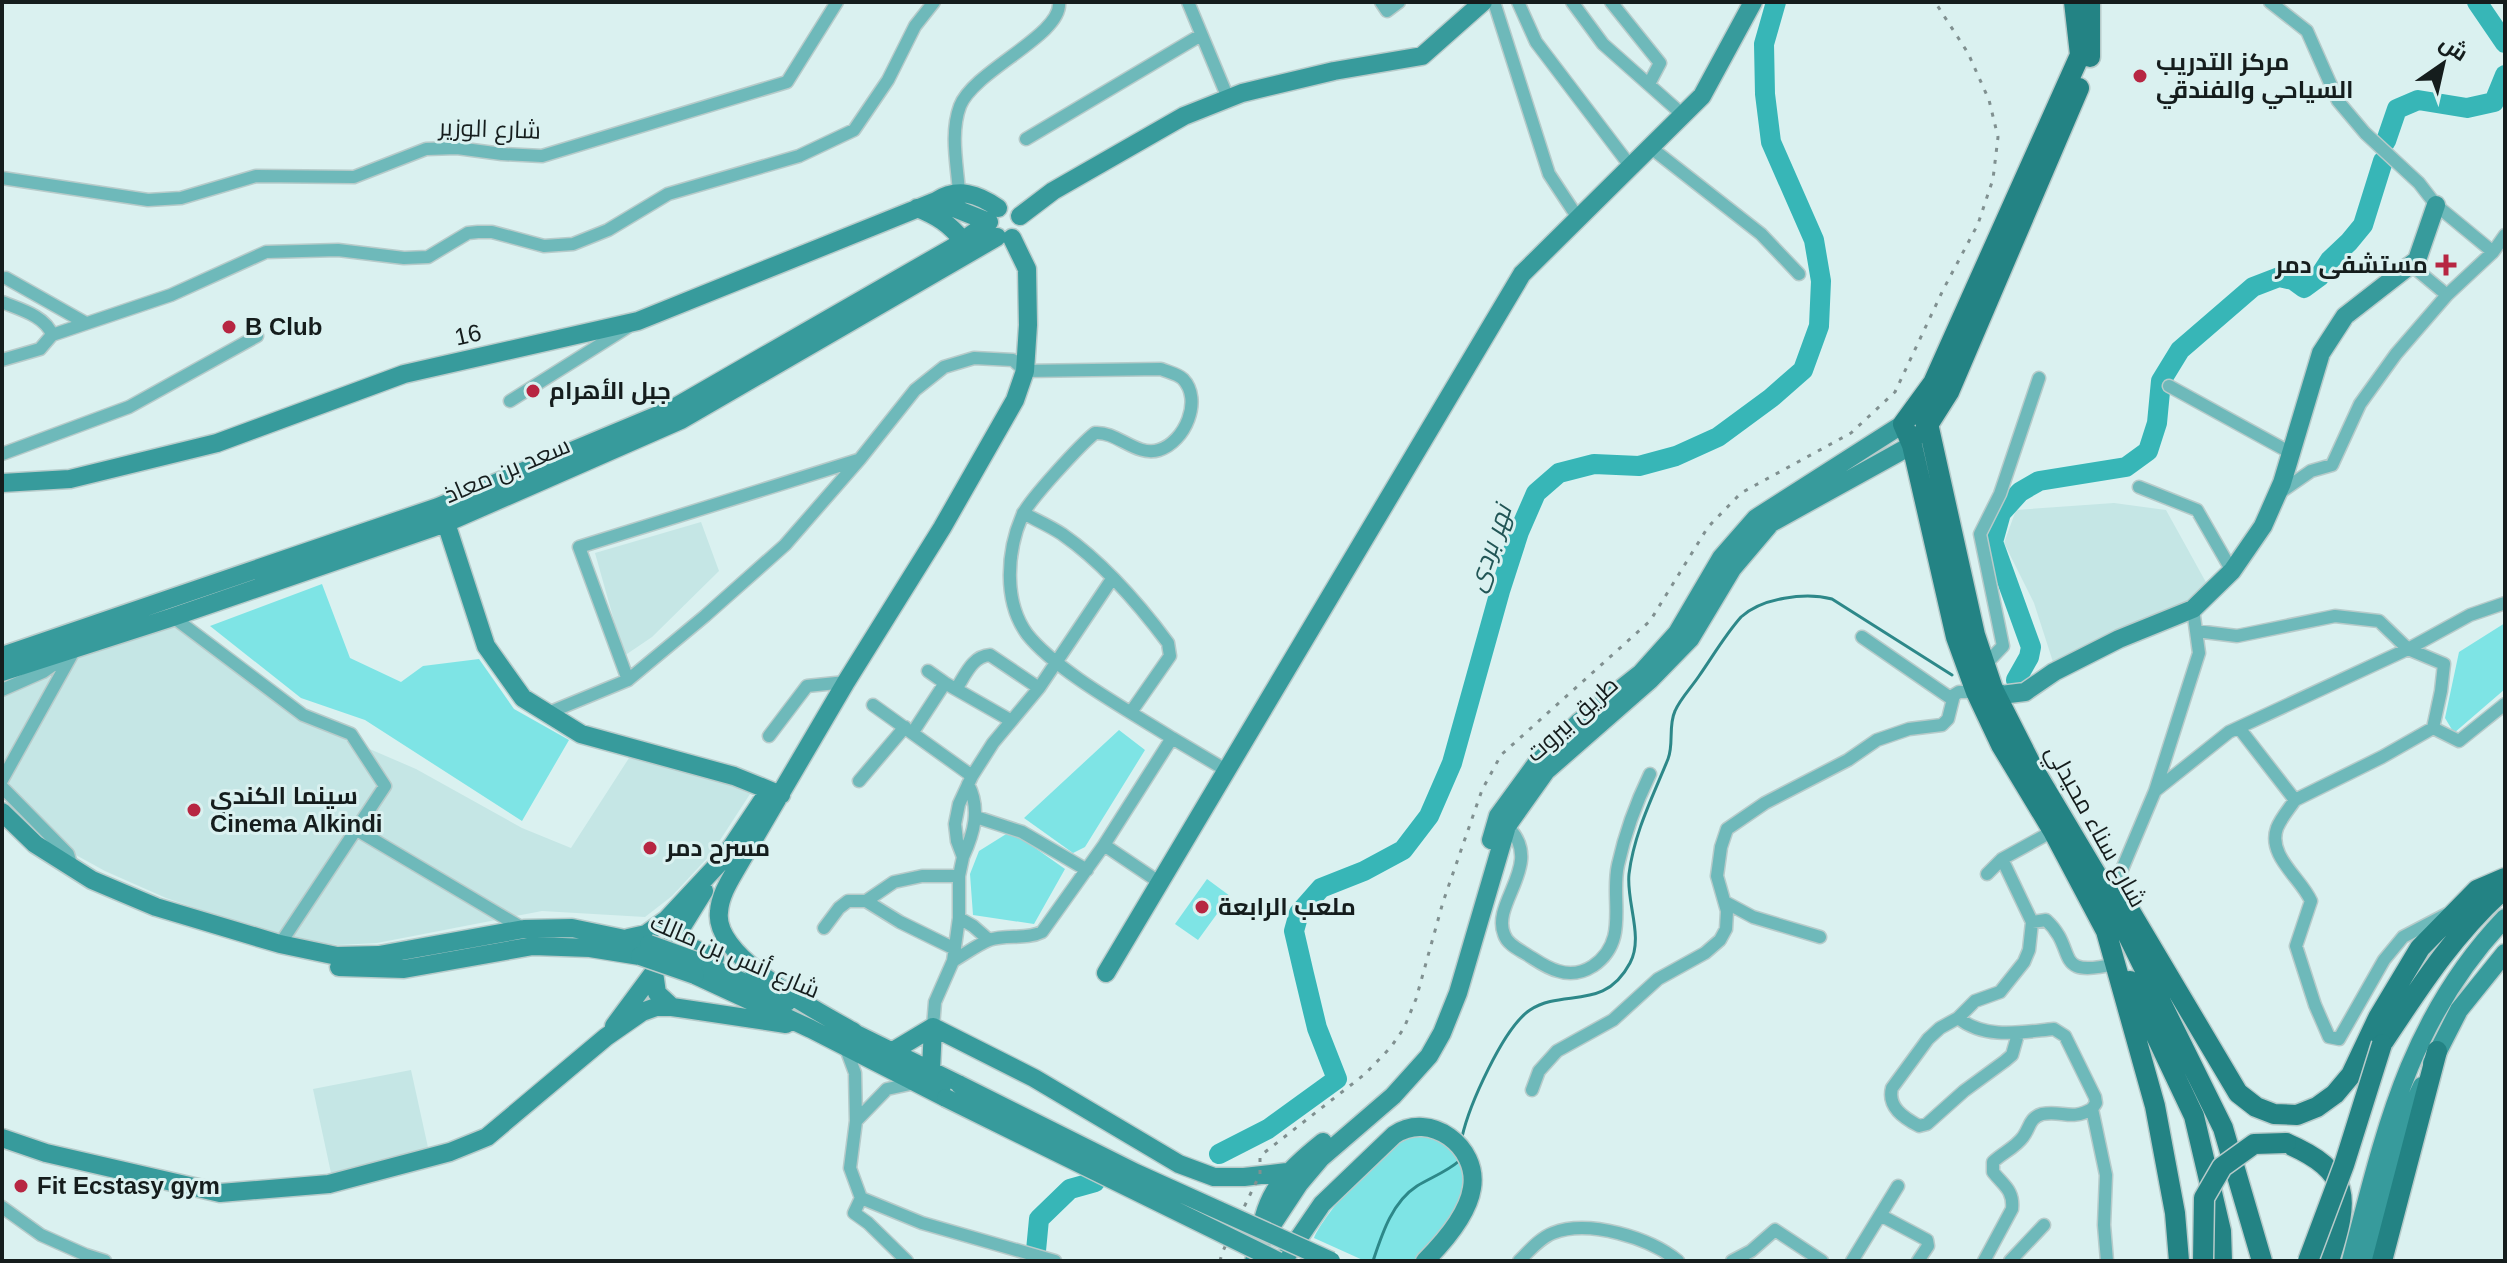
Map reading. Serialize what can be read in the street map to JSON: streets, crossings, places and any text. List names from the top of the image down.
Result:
{
  "streets": {
    "main road": ["شارع سناء محيدلي"],
    "street": [
      "شارع الوزير",
      "16",
      "سعد بن معاذ",
      "طريق بيروت",
      "شارع أنس بن مالك"
    ]
  },
  "water": ["نهر بردى"],
  "places": {
    "other": [
      "مركز التدريب السياحي والفندقي",
      "B Club",
      "جبل الأهرام",
      "سينما الكندي Cinema Alkindi",
      "مسرح دمر",
      "ملعب الرابعة",
      "Fit Ecstasy gym"
    ],
    "health": ["مستشفى دمر"]
  },
  "north": "top right"
}
